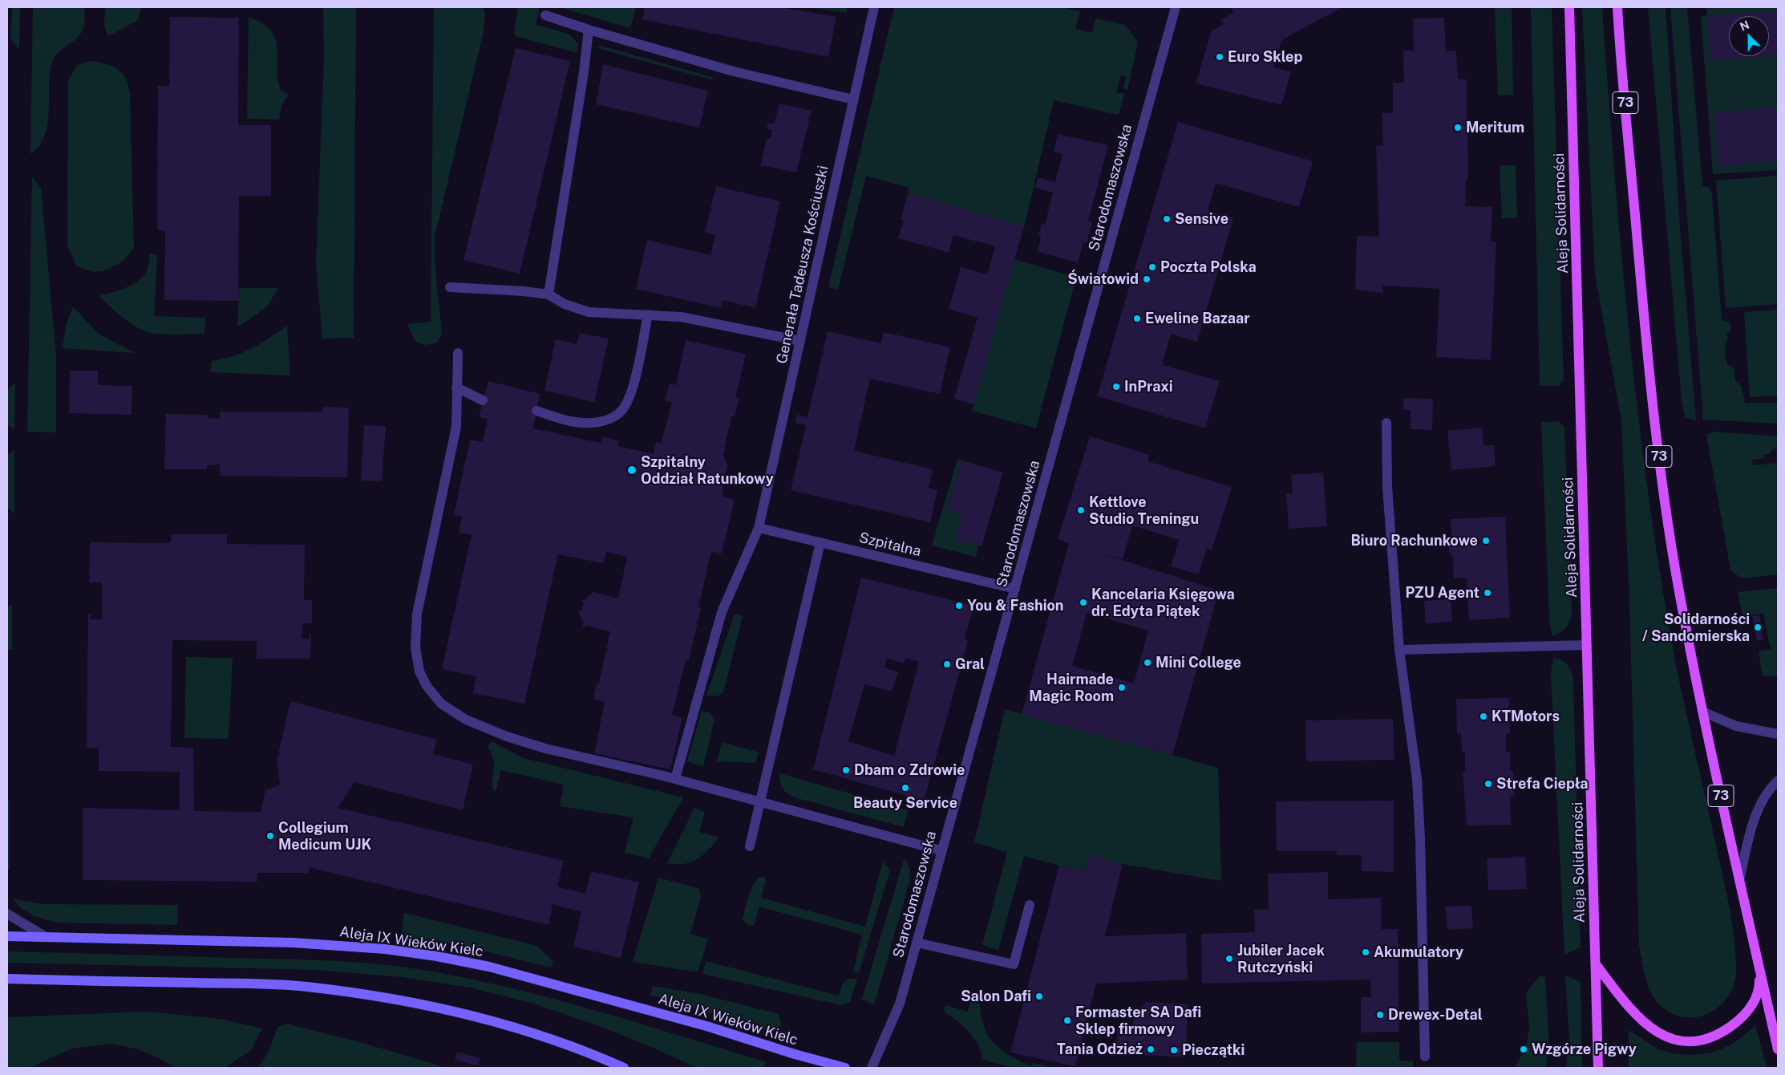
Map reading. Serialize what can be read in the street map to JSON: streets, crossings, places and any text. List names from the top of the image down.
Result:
{
  "streets": {
    "main road": ["73", "Aleja Solidarności", "Aleja IX Wieków Kielc"],
    "street": ["Starodomaszowska", "Generała Tadeusza Kościuszki", "Szpitalna"]
  },
  "crossings": [
    ["Starodomaszowska", "Szpitalna"],
    ["Generała Tadeusza Kościuszki", "Szpitalna"]
  ],
  "places": [
    "Euro Sklep",
    "Meritum",
    "Sensive",
    "Poczta Polska",
    "Światowid",
    "Eweline Bazaar",
    "InPraxi",
    "Szpitalny Oddział Ratunkowy",
    "Kettlove Studio Treningu",
    "Biuro Rachunkowe",
    "PZU Agent",
    "Kancelaria Księgowa dr. Edyta Piątek",
    "You & Fashion",
    "Solidarności / Sandomierska",
    "Mini College",
    "Gral",
    "Hairmade Magic Room",
    "KTMotors",
    "Dbam o Zdrowie",
    "Strefa Ciepła",
    "Beauty Service",
    "Collegium Medicum UJK",
    "Akumulatory",
    "Jubiler Jacek Rutczyński",
    "Salon Dafi",
    "Drewex-Detal",
    "Formaster SA Dafi Sklep firmowy",
    "Tania Odzież",
    "Wzgórze Pigwy",
    "Pieczątki"
  ],
  "north": "top left"
}
